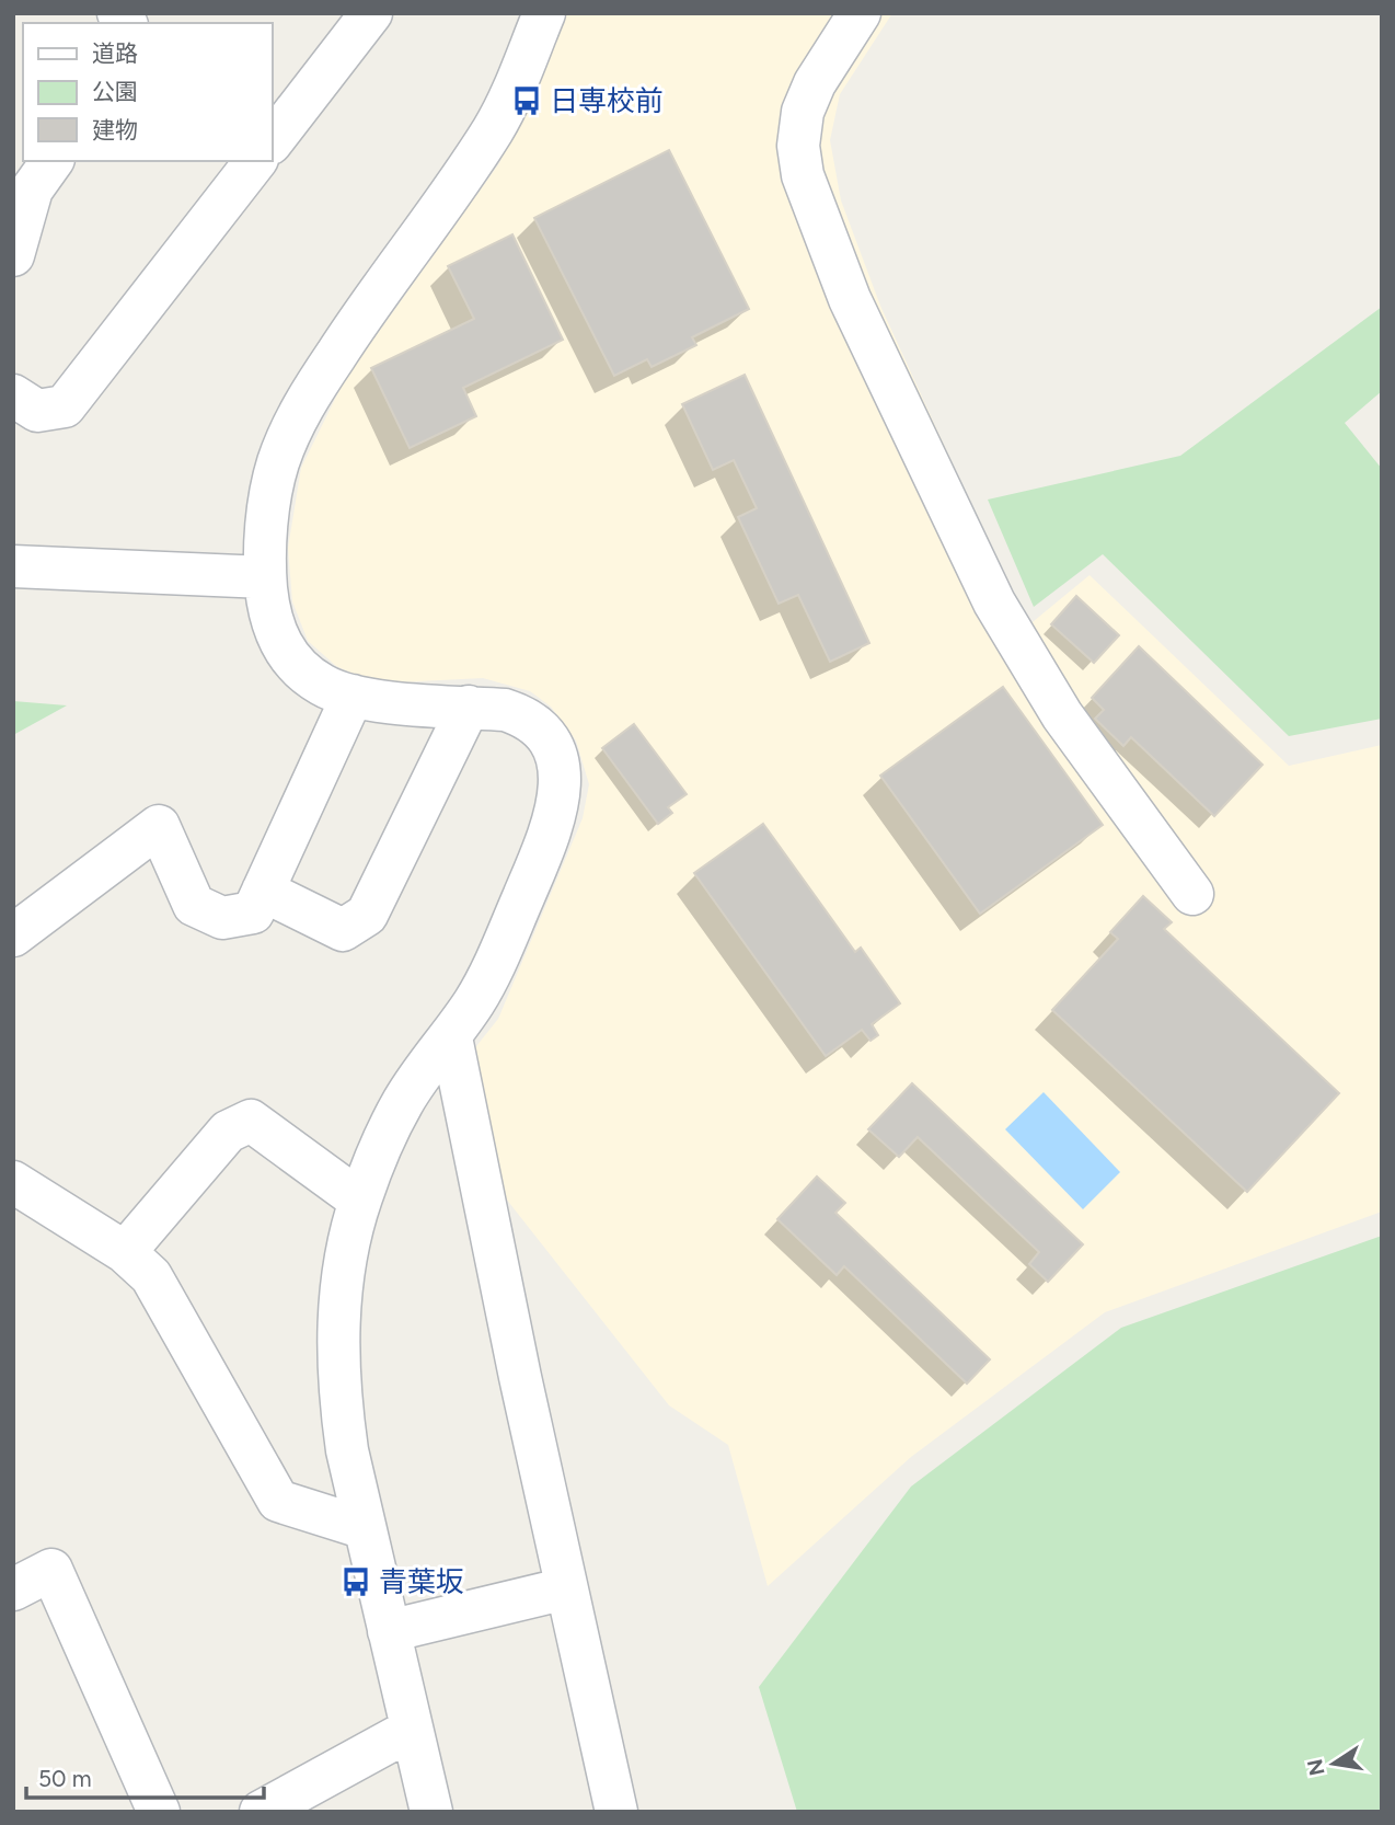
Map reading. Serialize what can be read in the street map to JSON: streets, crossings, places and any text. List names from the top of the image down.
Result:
{
  "places": {
    "bus stop": ["日専校前", "青葉坂"]
  },
  "legend": ["道路", "公園", "建物"],
  "scale_bar": "50 m",
  "north": "left"
}
